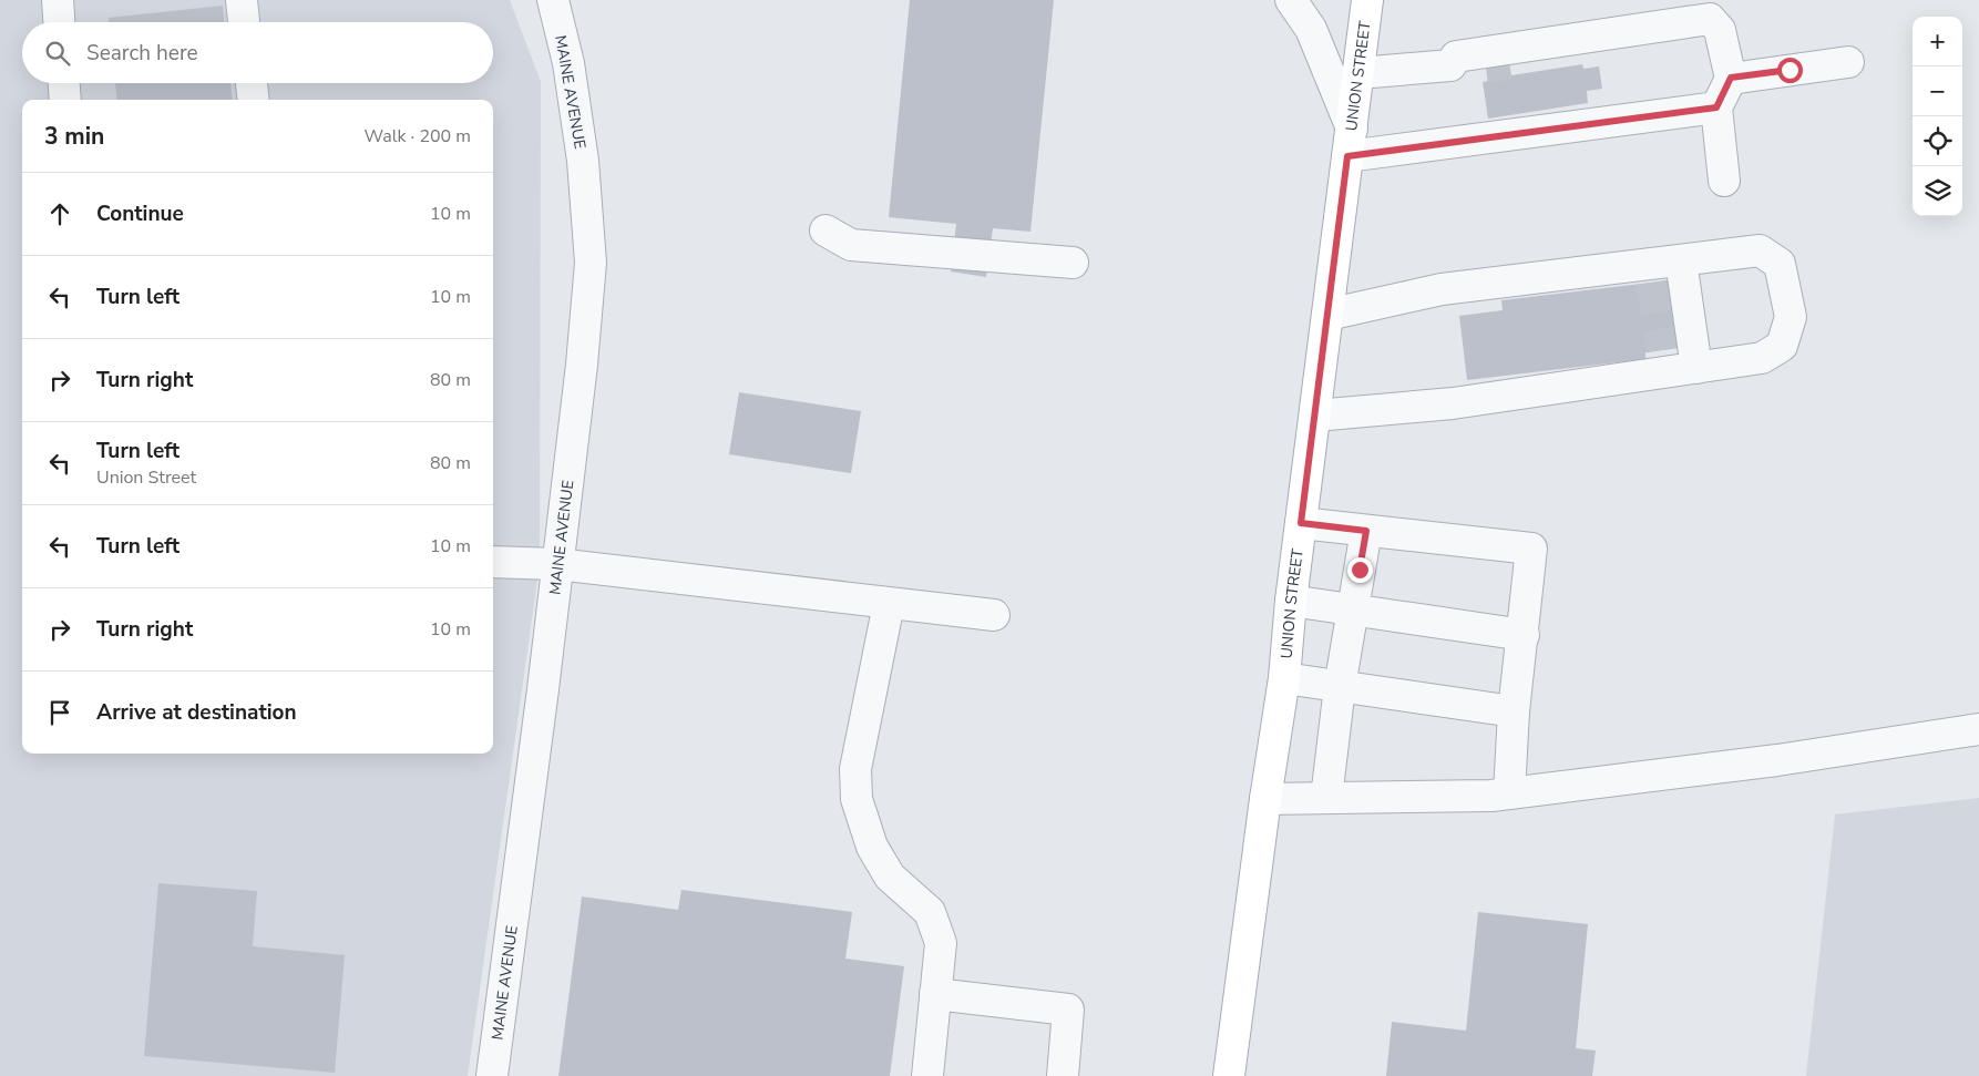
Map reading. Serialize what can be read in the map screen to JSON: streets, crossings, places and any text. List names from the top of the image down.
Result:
{
  "streets": {
    "main road": ["UNION STREET"],
    "street": ["MAINE AVENUE"]
  },
  "page": {
    "map_buttons": ["+", "−"],
    "search": "Search here",
    "heading": ["3 min", "Walk · 200 m"],
    "list": [
      ["Continue", "10 m"],
      ["Turn left", "10 m"],
      ["Turn right", "80 m"],
      ["Turn left", "Union Street", "80 m"],
      ["Turn left", "10 m"],
      ["Turn right", "10 m"],
      "Arrive at destination"
    ]
  }
}
